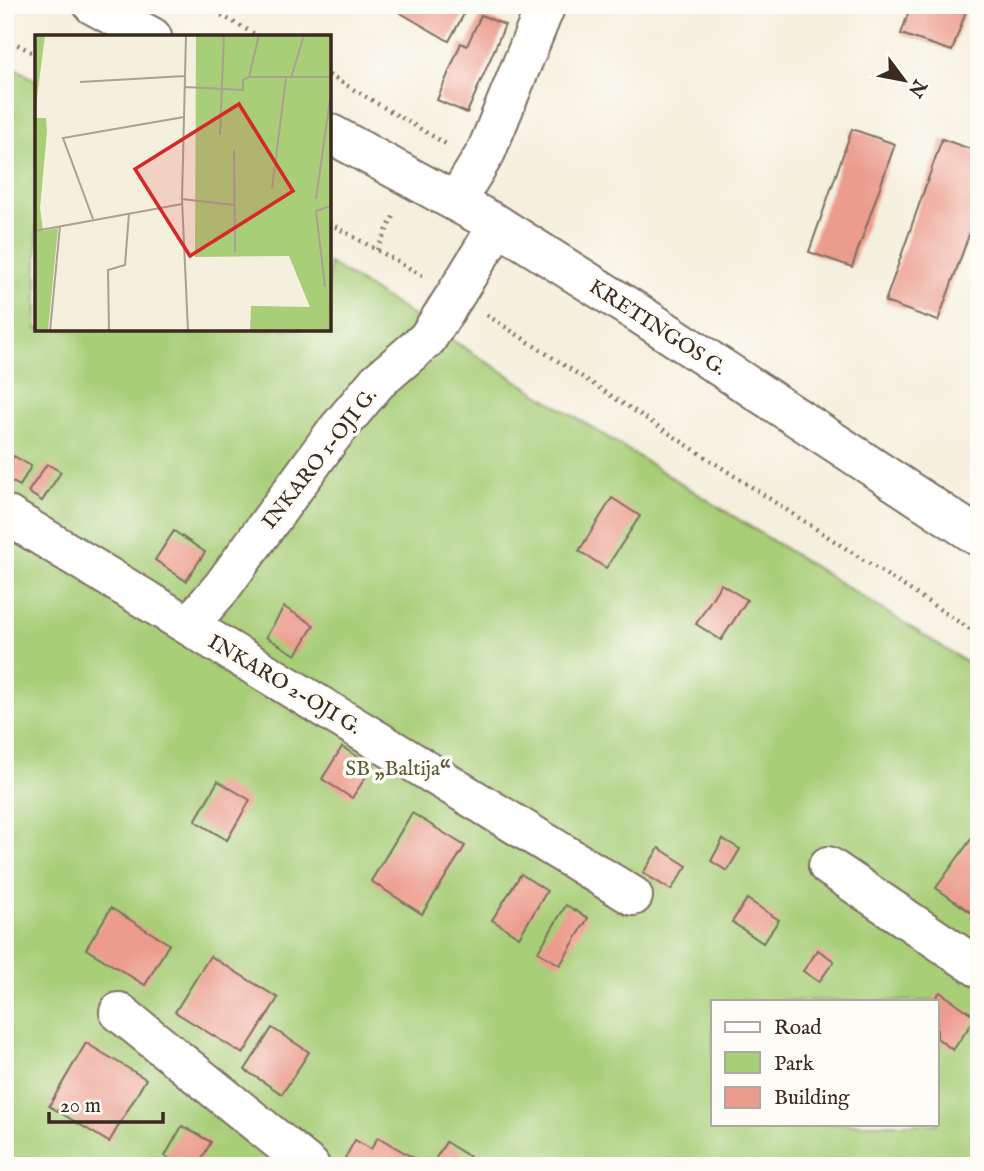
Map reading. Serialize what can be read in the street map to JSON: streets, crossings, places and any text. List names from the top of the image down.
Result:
{
  "streets": {
    "street": ["KRETINGOS G.", "INKARO 1-OJI G.", "INKARO 2-OJI G."]
  },
  "crossings": [
    ["KRETINGOS G.", "INKARO 1-OJI G."],
    ["INKARO 1-OJI G.", "INKARO 2-OJI G."]
  ],
  "parks": ["SB „Baltija“"],
  "legend": ["Road", "Park", "Building"],
  "scale_bar": "20 m",
  "north": "bottom right"
}
